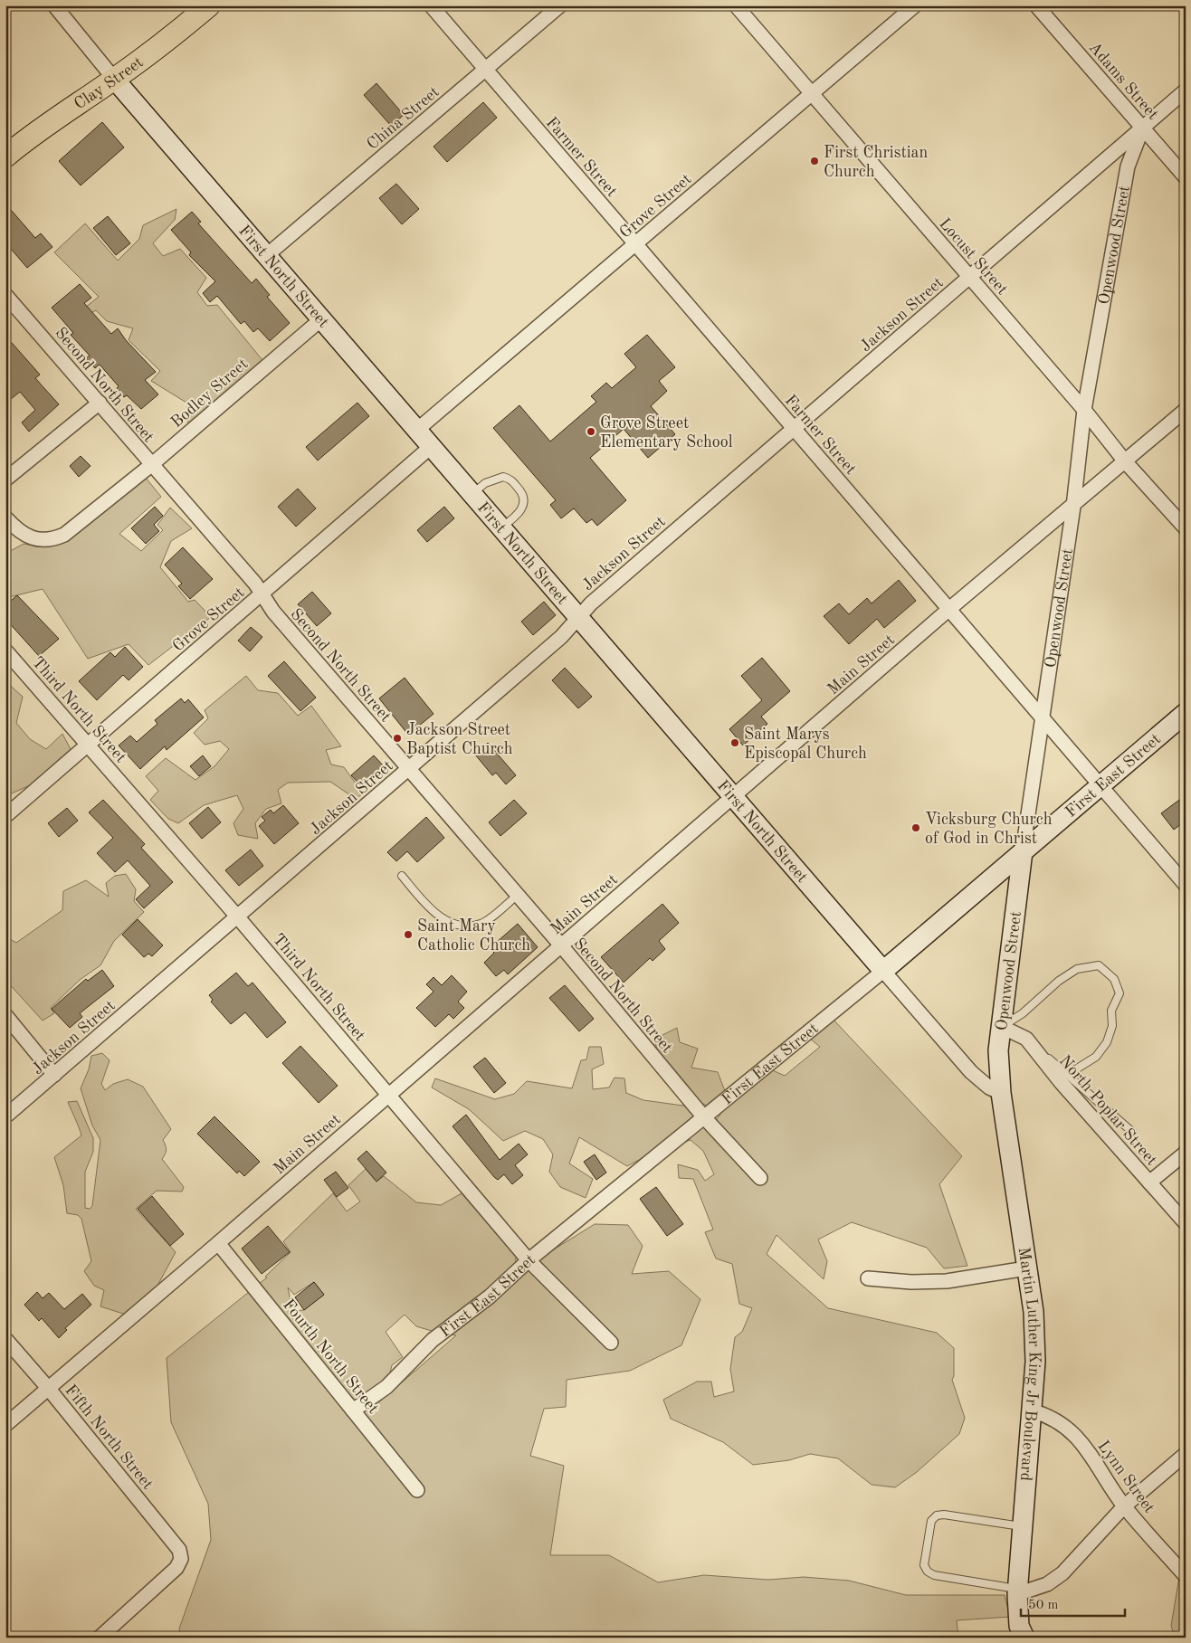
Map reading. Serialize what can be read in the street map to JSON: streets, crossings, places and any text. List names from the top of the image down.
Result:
{
  "streets": {
    "main road": ["Clay Street"],
    "street": [
      "Adams Street",
      "China Street",
      "Farmer Street",
      "Grove Street",
      "Openwood Street",
      "Locust Street",
      "First North Street",
      "Jackson Street",
      "Second North Street",
      "Bodley Street",
      "Main Street",
      "Third North Street",
      "First East Street",
      "North Poplar Street",
      "Fourth North Street",
      "Martin Luther King Jr Boulevard",
      "Fifth North Street",
      "Lynn Street"
    ]
  },
  "crossings": [
    ["Adams Street", "Openwood Street"],
    ["Adams Street", "Jackson Street"],
    ["Clay Street", "First North Street"],
    ["China Street", "Farmer Street"],
    ["China Street", "First North Street"],
    ["Farmer Street", "Grove Street"],
    ["Farmer Street", "Openwood Street"],
    ["Farmer Street", "Jackson Street"],
    ["Farmer Street", "Main Street"],
    ["Farmer Street", "First East Street"],
    ["Grove Street", "Locust Street"],
    ["Grove Street", "First North Street"],
    ["Grove Street", "Second North Street"],
    ["Grove Street", "Third North Street"],
    ["Openwood Street", "Locust Street"],
    ["Openwood Street", "First North Street"],
    ["Openwood Street", "Jackson Street"],
    ["Openwood Street", "Main Street"],
    ["Openwood Street", "First East Street"],
    ["Openwood Street", "North Poplar Street"],
    ["Openwood Street", "Martin Luther King Jr Boulevard"],
    ["Locust Street", "Jackson Street"],
    ["Locust Street", "Main Street"],
    ["First North Street", "Jackson Street"],
    ["First North Street", "Bodley Street"],
    ["First North Street", "Main Street"],
    ["First North Street", "First East Street"],
    ["First North Street", "Martin Luther King Jr Boulevard"],
    ["Jackson Street", "Second North Street"],
    ["Jackson Street", "Third North Street"],
    ["Second North Street", "Bodley Street"],
    ["Second North Street", "Main Street"],
    ["Second North Street", "First East Street"],
    ["Main Street", "Third North Street"],
    ["Main Street", "Fourth North Street"],
    ["Main Street", "Fifth North Street"],
    ["Third North Street", "First East Street"],
    ["First East Street", "Fourth North Street"],
    ["Martin Luther King Jr Boulevard", "Lynn Street"]
  ],
  "places": [
    "First Christian Church",
    "Grove Street Elementary School",
    "Jackson Street Baptist Church",
    "Saint Marys Episcopal Church",
    "Vicksburg Church of God in Christ",
    "Saint Mary Catholic Church"
  ],
  "scale_bar": "50 m"
}
